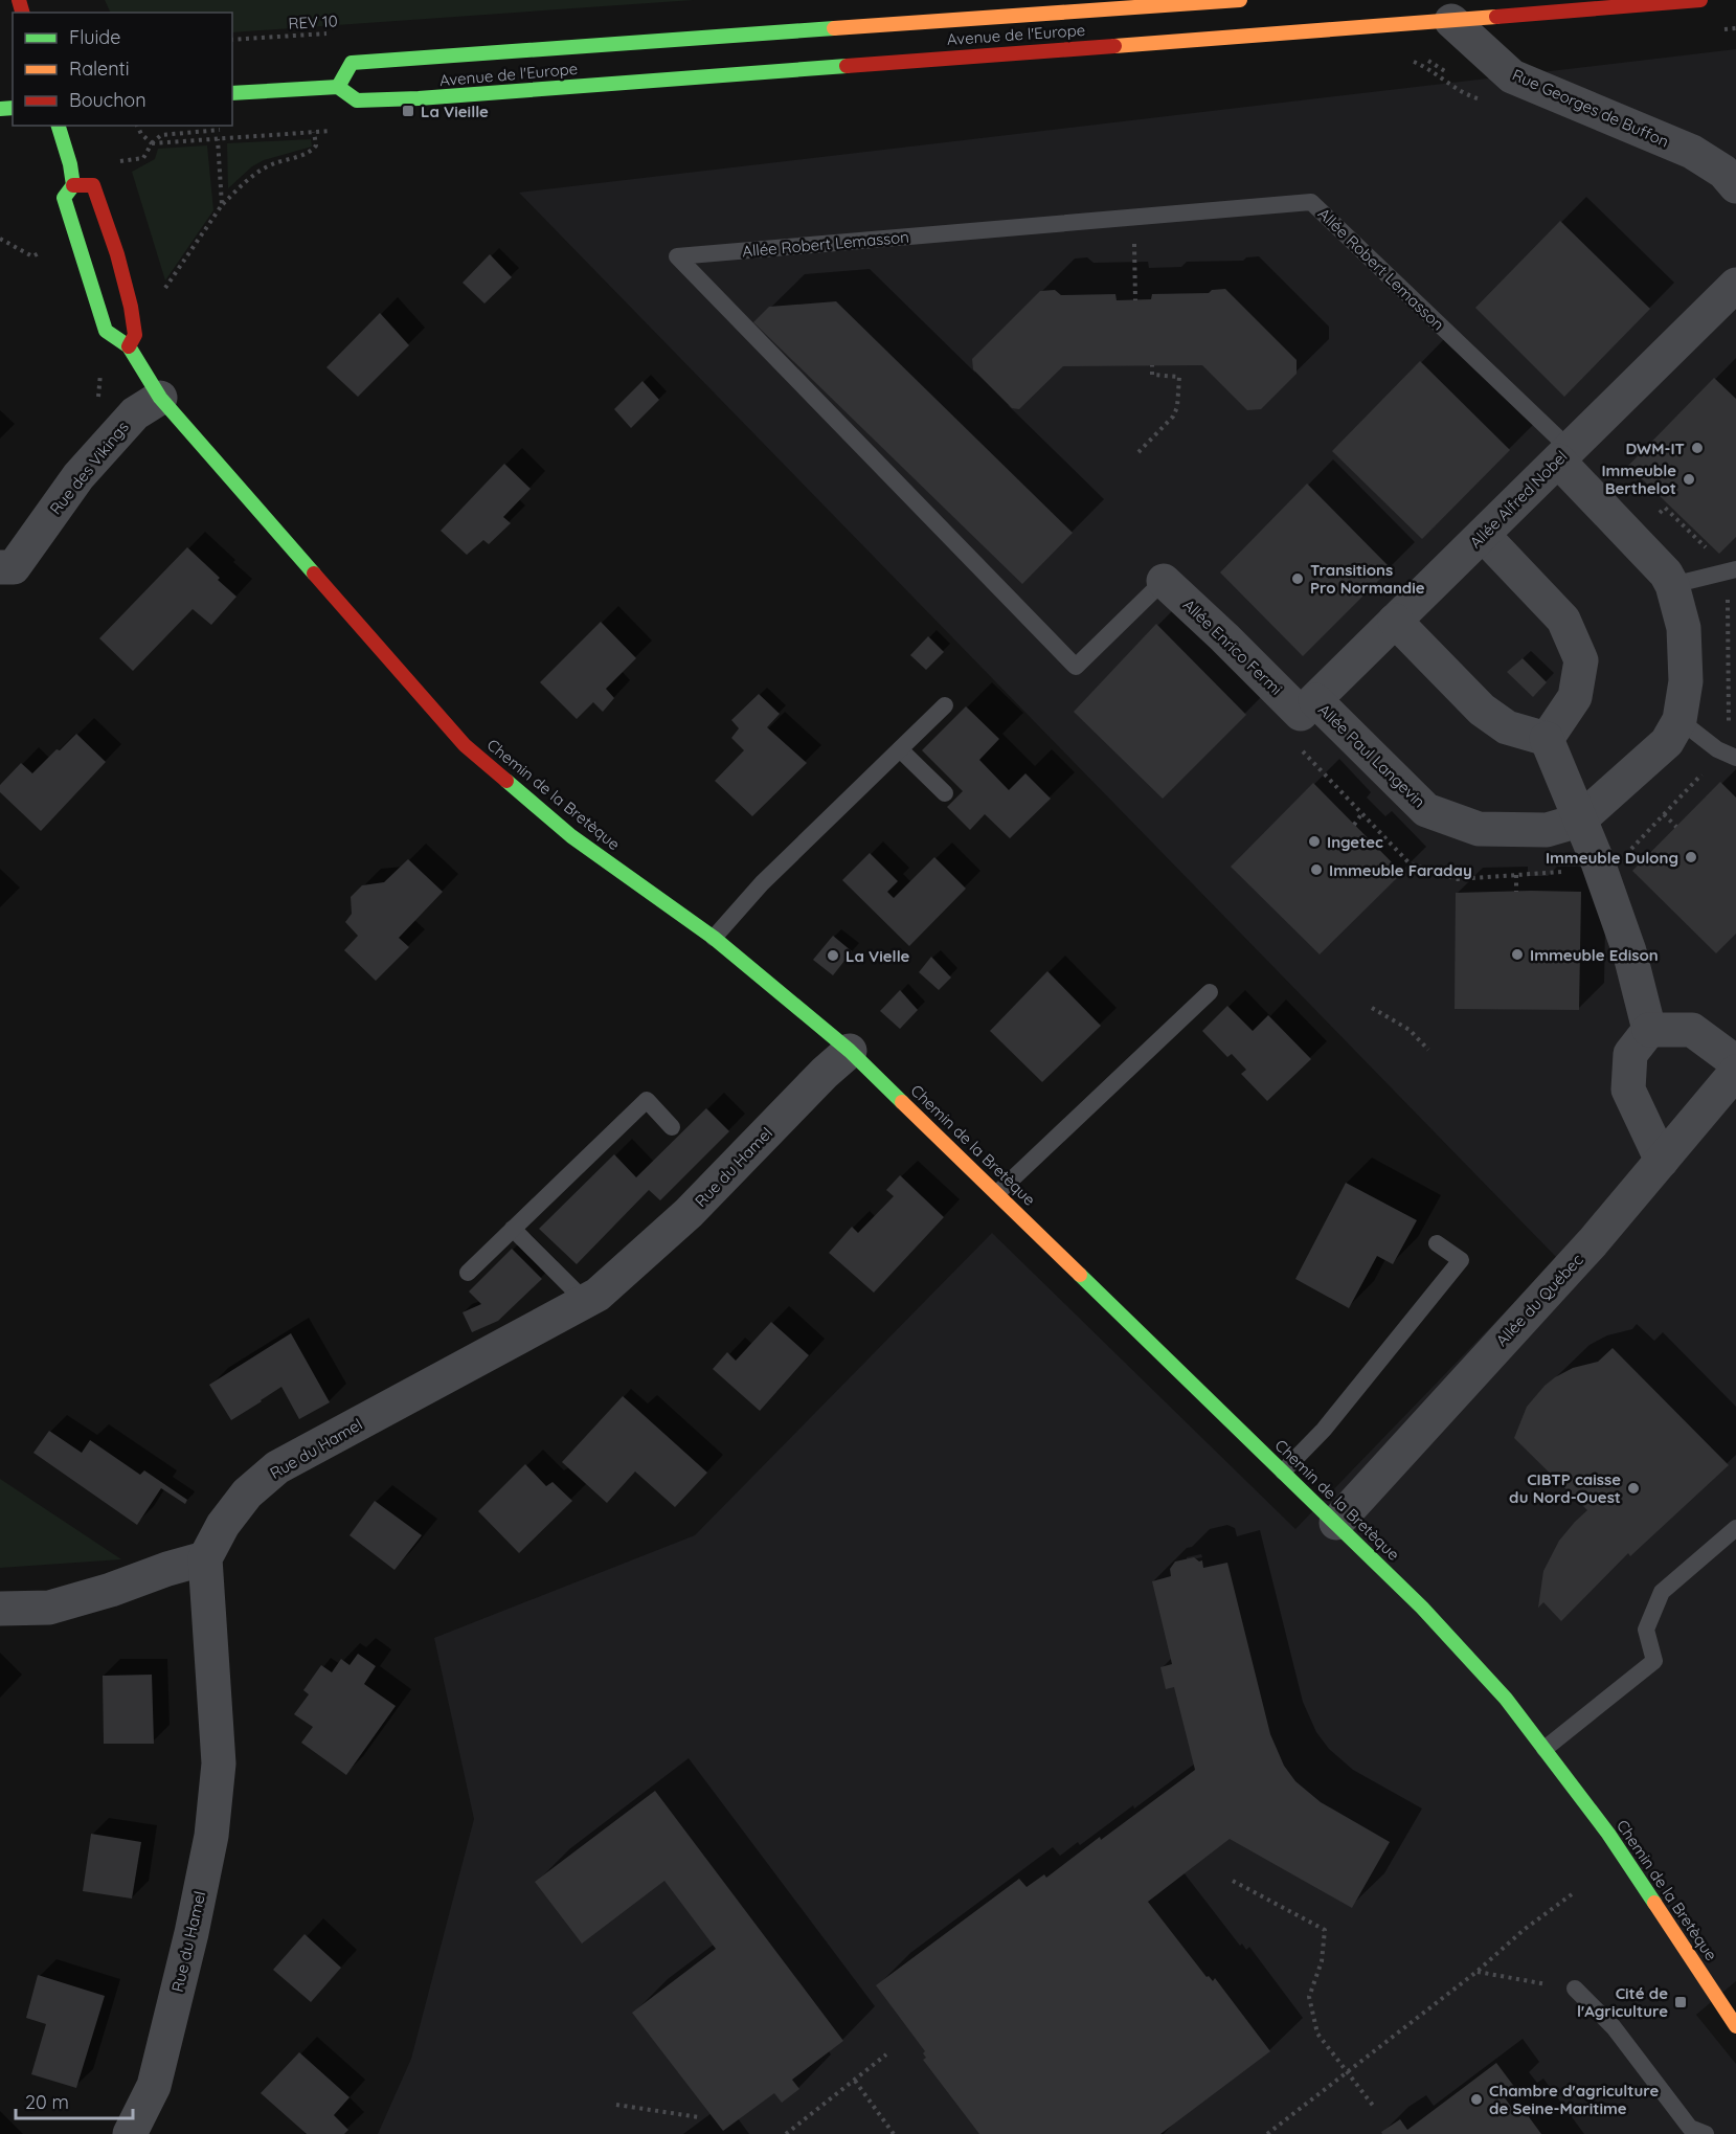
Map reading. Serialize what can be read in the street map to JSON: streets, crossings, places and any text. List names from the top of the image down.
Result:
{
  "streets": {
    "street": [
      "Avenue de l'Europe",
      "Rue Georges de Buffon",
      "Rue des Vikings",
      "Allée Alfred Nobel",
      "Allée Enrico Fermi",
      "Allée Paul Langevin",
      "Chemin de la Bretèque",
      "Rue du Hamel",
      "Allée du Québec"
    ],
    "lane": ["Allée Robert Lemasson"],
    "path": ["REV 10"]
  },
  "crossings": [
    ["Avenue de l'Europe", "Rue Georges de Buffon"],
    ["Allée Robert Lemasson", "Allée Alfred Nobel"],
    ["Allée Robert Lemasson", "Allée Enrico Fermi"],
    ["Allée Robert Lemasson", "Allée Paul Langevin"],
    ["Rue des Vikings", "Chemin de la Bretèque"],
    ["Allée Alfred Nobel", "Allée Enrico Fermi"],
    ["Allée Alfred Nobel", "Allée Paul Langevin"],
    ["Allée Enrico Fermi", "Allée Paul Langevin"],
    ["Chemin de la Bretèque", "Rue du Hamel"],
    ["Chemin de la Bretèque", "Allée du Québec"]
  ],
  "places": {
    "transit": ["La Vieille", "Cité de l'Agriculture"],
    "other": [
      "DWM-IT",
      "Immeuble Berthelot",
      "Transitions Pro Normandie",
      "Ingetec",
      "Immeuble Dulong",
      "Immeuble Faraday",
      "Immeuble Edison",
      "La Vielle",
      "CIBTP caisse du Nord-Ouest",
      "Chambre d'agriculture de Seine-Maritime"
    ]
  },
  "legend": ["Fluide", "Ralenti", "Bouchon"],
  "scale_bar": "20 m"
}
